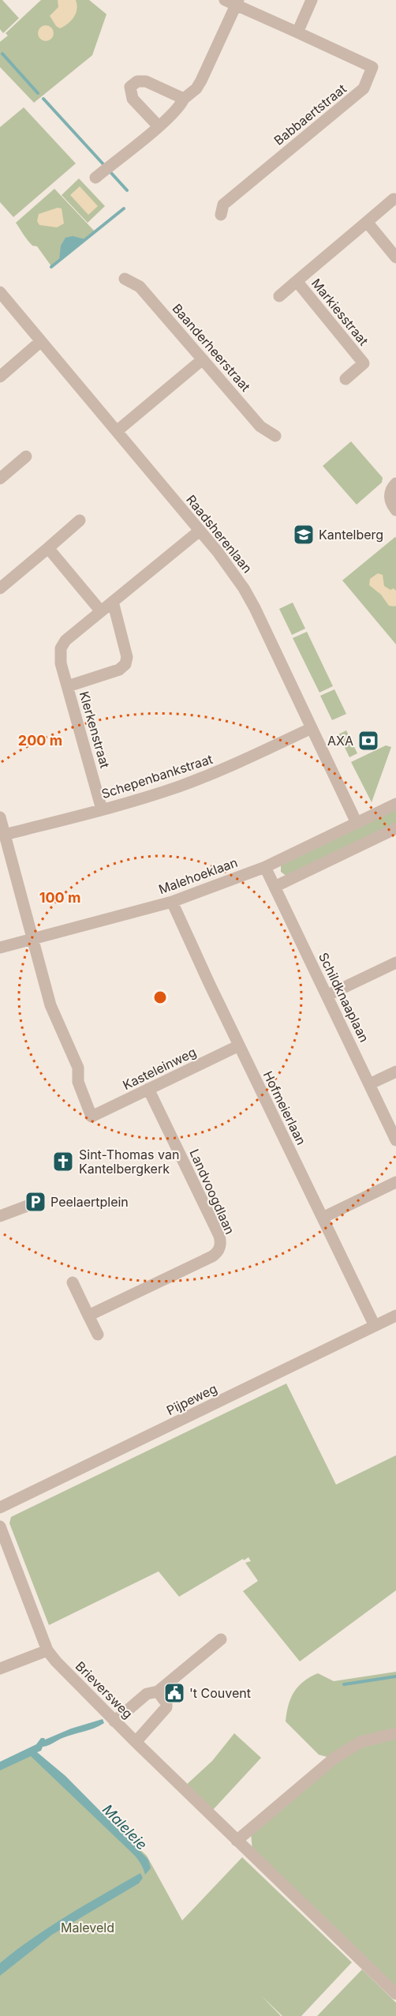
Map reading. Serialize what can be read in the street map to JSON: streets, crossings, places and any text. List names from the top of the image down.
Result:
{
  "streets": {
    "street": [
      "Babbaertstraat",
      "Markiesstraat",
      "Baanderheerstraat",
      "Raadsherenlaan",
      "Klerkenstraat",
      "Schepenbankstraat",
      "Malehoeklaan",
      "Schildknaaplaan",
      "Kasteleinweg",
      "Hofmeierlaan",
      "Landvoogdlaan",
      "Pijpeweg",
      "Brieversweg"
    ]
  },
  "crossings": [
    ["Raadsherenlaan", "Klerkenstraat"],
    ["Raadsherenlaan", "Schepenbankstraat"],
    ["Raadsherenlaan", "Malehoeklaan"],
    ["Klerkenstraat", "Schepenbankstraat"],
    ["Malehoeklaan", "Schildknaaplaan"],
    ["Malehoeklaan", "Kasteleinweg"],
    ["Malehoeklaan", "Hofmeierlaan"],
    ["Kasteleinweg", "Hofmeierlaan"],
    ["Kasteleinweg", "Landvoogdlaan"],
    ["Hofmeierlaan", "Pijpeweg"]
  ],
  "water": ["Maleleie"],
  "parks": ["Maleveld"],
  "places": {
    "school or university": ["Kantelberg"],
    "bank": ["AXA"],
    "church": ["Sint-Thomas van Kantelbergkerk"],
    "parking": ["Peelaertplein"],
    "public building": ["'t Couvent"]
  },
  "rings": ["200 m", "100 m"]
}
